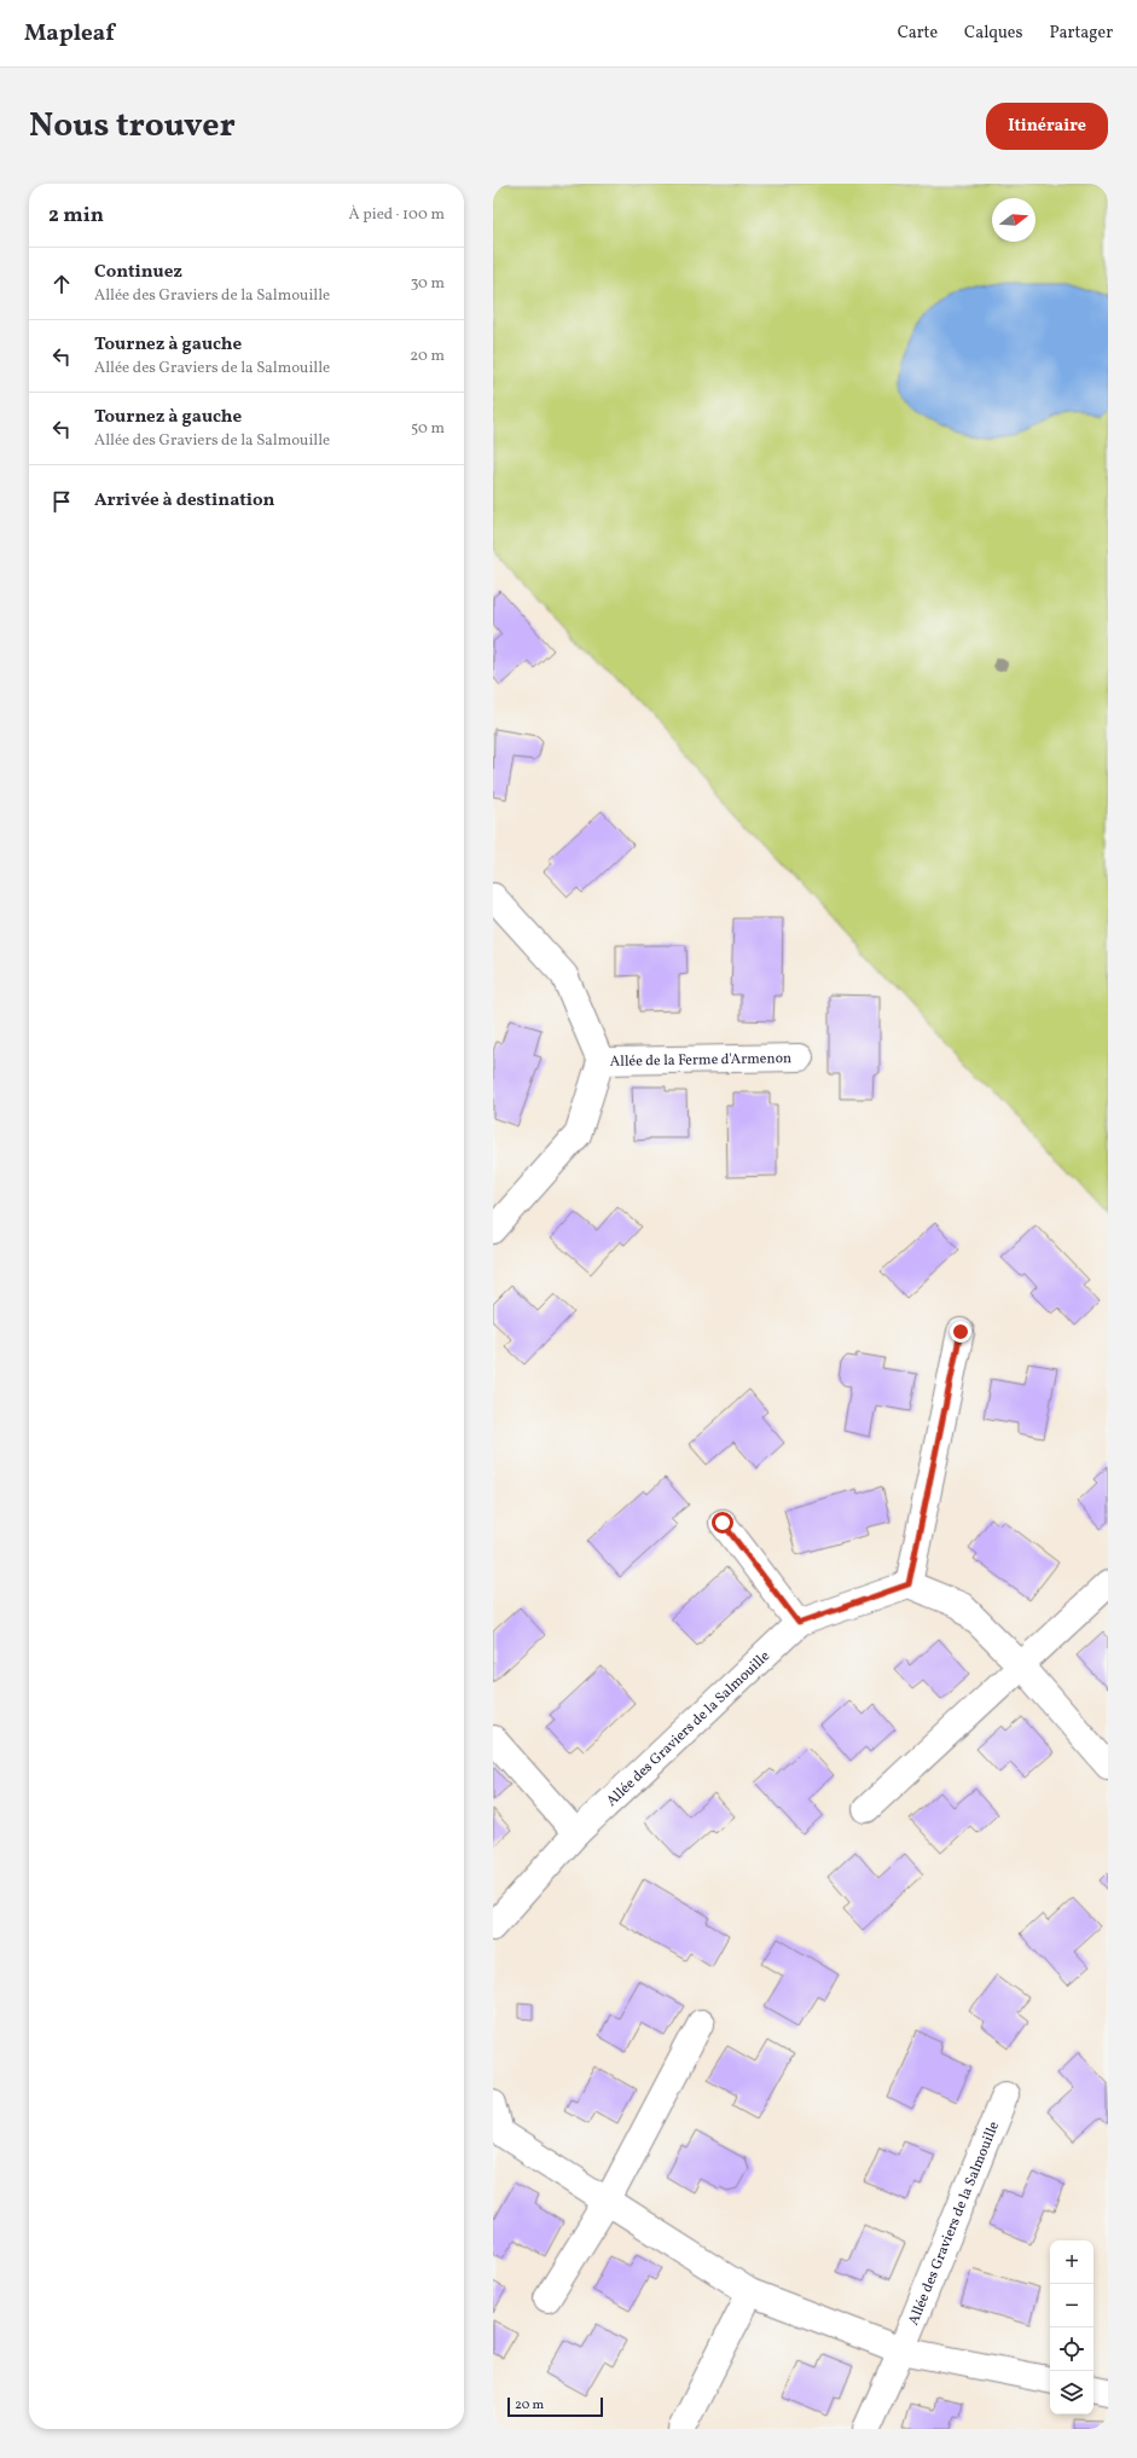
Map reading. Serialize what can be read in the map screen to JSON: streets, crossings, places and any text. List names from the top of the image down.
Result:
{
  "streets": {
    "street": ["Allée de la Ferme d'Armenon", "Allée des Graviers de la Salmouille"]
  },
  "scale_bar": "20 m",
  "north": "right",
  "page": {
    "header": "Mapleaf",
    "nav": ["Carte", "Calques", "Partager"],
    "title": "Nous trouver",
    "buttons": "Itinéraire",
    "heading": ["2 min", "À pied · 100 m"],
    "list": [
      ["Continuez", "Allée des Graviers de la Salmouille", "30 m"],
      ["Tournez à gauche", "Allée des Graviers de la Salmouille", "20 m"],
      ["Tournez à gauche", "Allée des Graviers de la Salmouille", "50 m"],
      "Arrivée à destination"
    ],
    "map_buttons": ["+", "−"],
    "scale": "20 m"
  }
}
